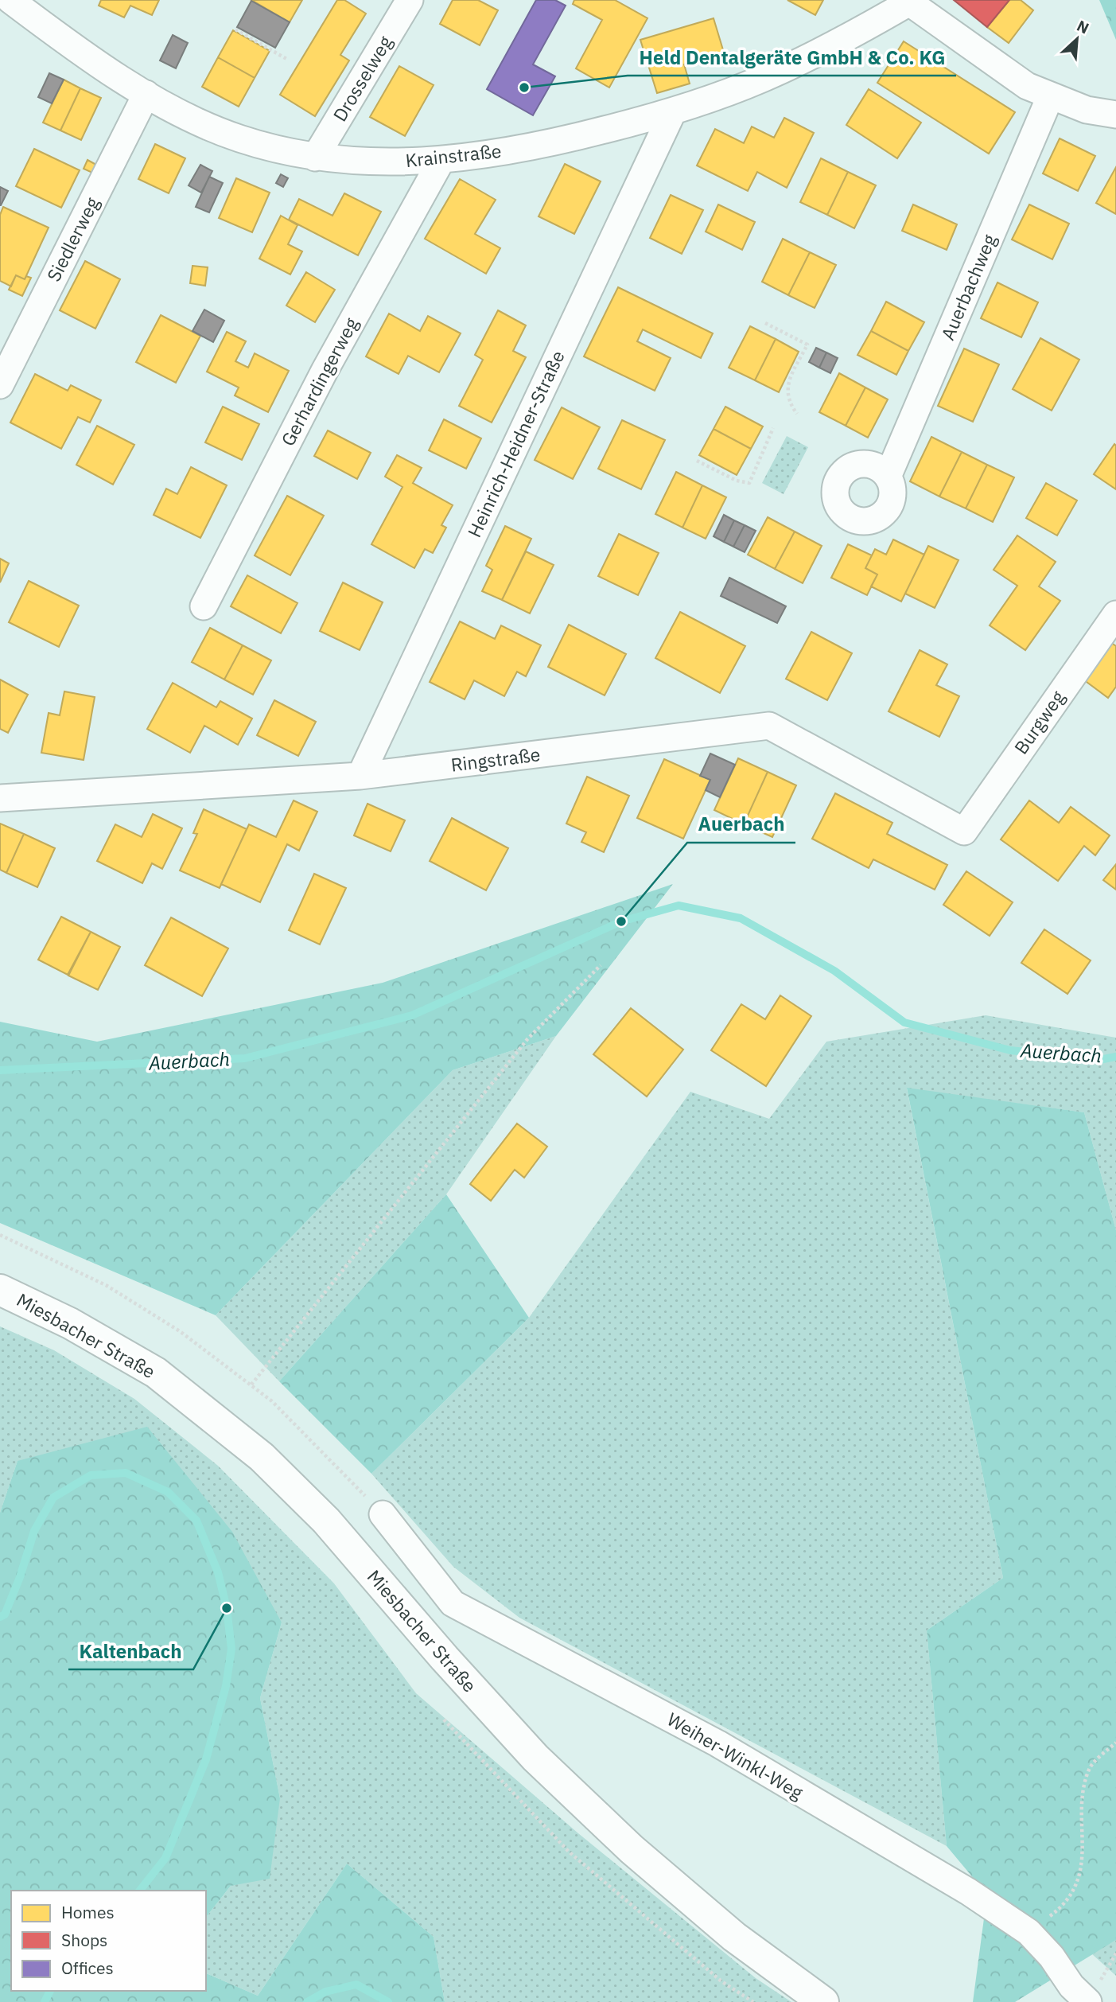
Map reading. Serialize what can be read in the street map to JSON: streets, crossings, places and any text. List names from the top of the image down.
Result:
{
  "streets": {
    "main road": ["Miesbacher Straße"],
    "street": [
      "Drosselweg",
      "Krainstraße",
      "Siedlerweg",
      "Auerbachweg",
      "Gerhardingerweg",
      "Heinrich-Heidner-Straße",
      "Burgweg",
      "Ringstraße",
      "Weiher-Winkl-Weg"
    ]
  },
  "crossings": [
    ["Drosselweg", "Krainstraße"],
    ["Krainstraße", "Siedlerweg"],
    ["Krainstraße", "Gerhardingerweg"],
    ["Krainstraße", "Heinrich-Heidner-Straße"],
    ["Heinrich-Heidner-Straße", "Ringstraße"],
    ["Burgweg", "Ringstraße"]
  ],
  "water": ["Auerbach"],
  "places": ["Held Dentalgeräte GmbH & Co. KG", "Auerbach", "Kaltenbach"],
  "legend": ["Homes", "Shops", "Offices"],
  "north": "top right"
}
